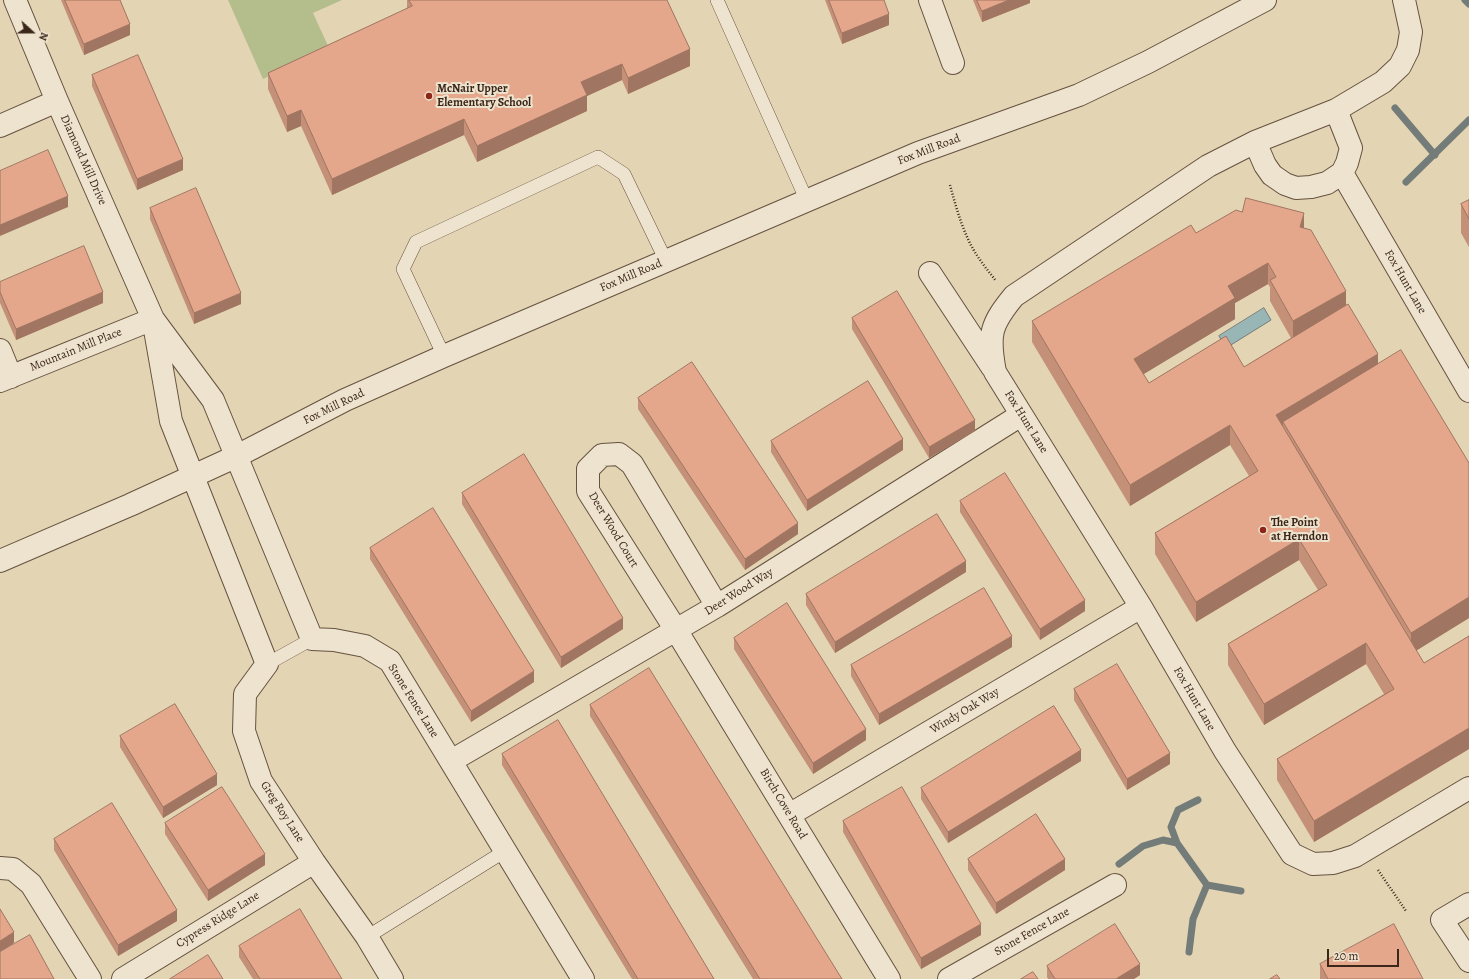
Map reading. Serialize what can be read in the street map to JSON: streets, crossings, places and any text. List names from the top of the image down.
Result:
{
  "streets": {
    "street": [
      "Fox Mill Road",
      "Diamond Mill Drive",
      "Fox Hunt Lane",
      "Mountain Mill Place",
      "Deer Wood Court",
      "Deer Wood Way",
      "Stone Fence Lane",
      "Windy Oak Way",
      "Birch Cove Road",
      "Greg Roy Lane",
      "Cypress Ridge Lane"
    ]
  },
  "crossings": [
    ["Fox Mill Road", "Diamond Mill Drive"],
    ["Diamond Mill Drive", "Mountain Mill Place"],
    ["Fox Hunt Lane", "Deer Wood Way"],
    ["Fox Hunt Lane", "Windy Oak Way"],
    ["Deer Wood Court", "Deer Wood Way"],
    ["Deer Wood Court", "Birch Cove Road"],
    ["Deer Wood Way", "Stone Fence Lane"],
    ["Deer Wood Way", "Birch Cove Road"],
    ["Windy Oak Way", "Birch Cove Road"],
    ["Greg Roy Lane", "Cypress Ridge Lane"]
  ],
  "places": ["McNair Upper Elementary School", "The Point at Herndon"],
  "scale_bar": "20 m",
  "north": "right"
}
